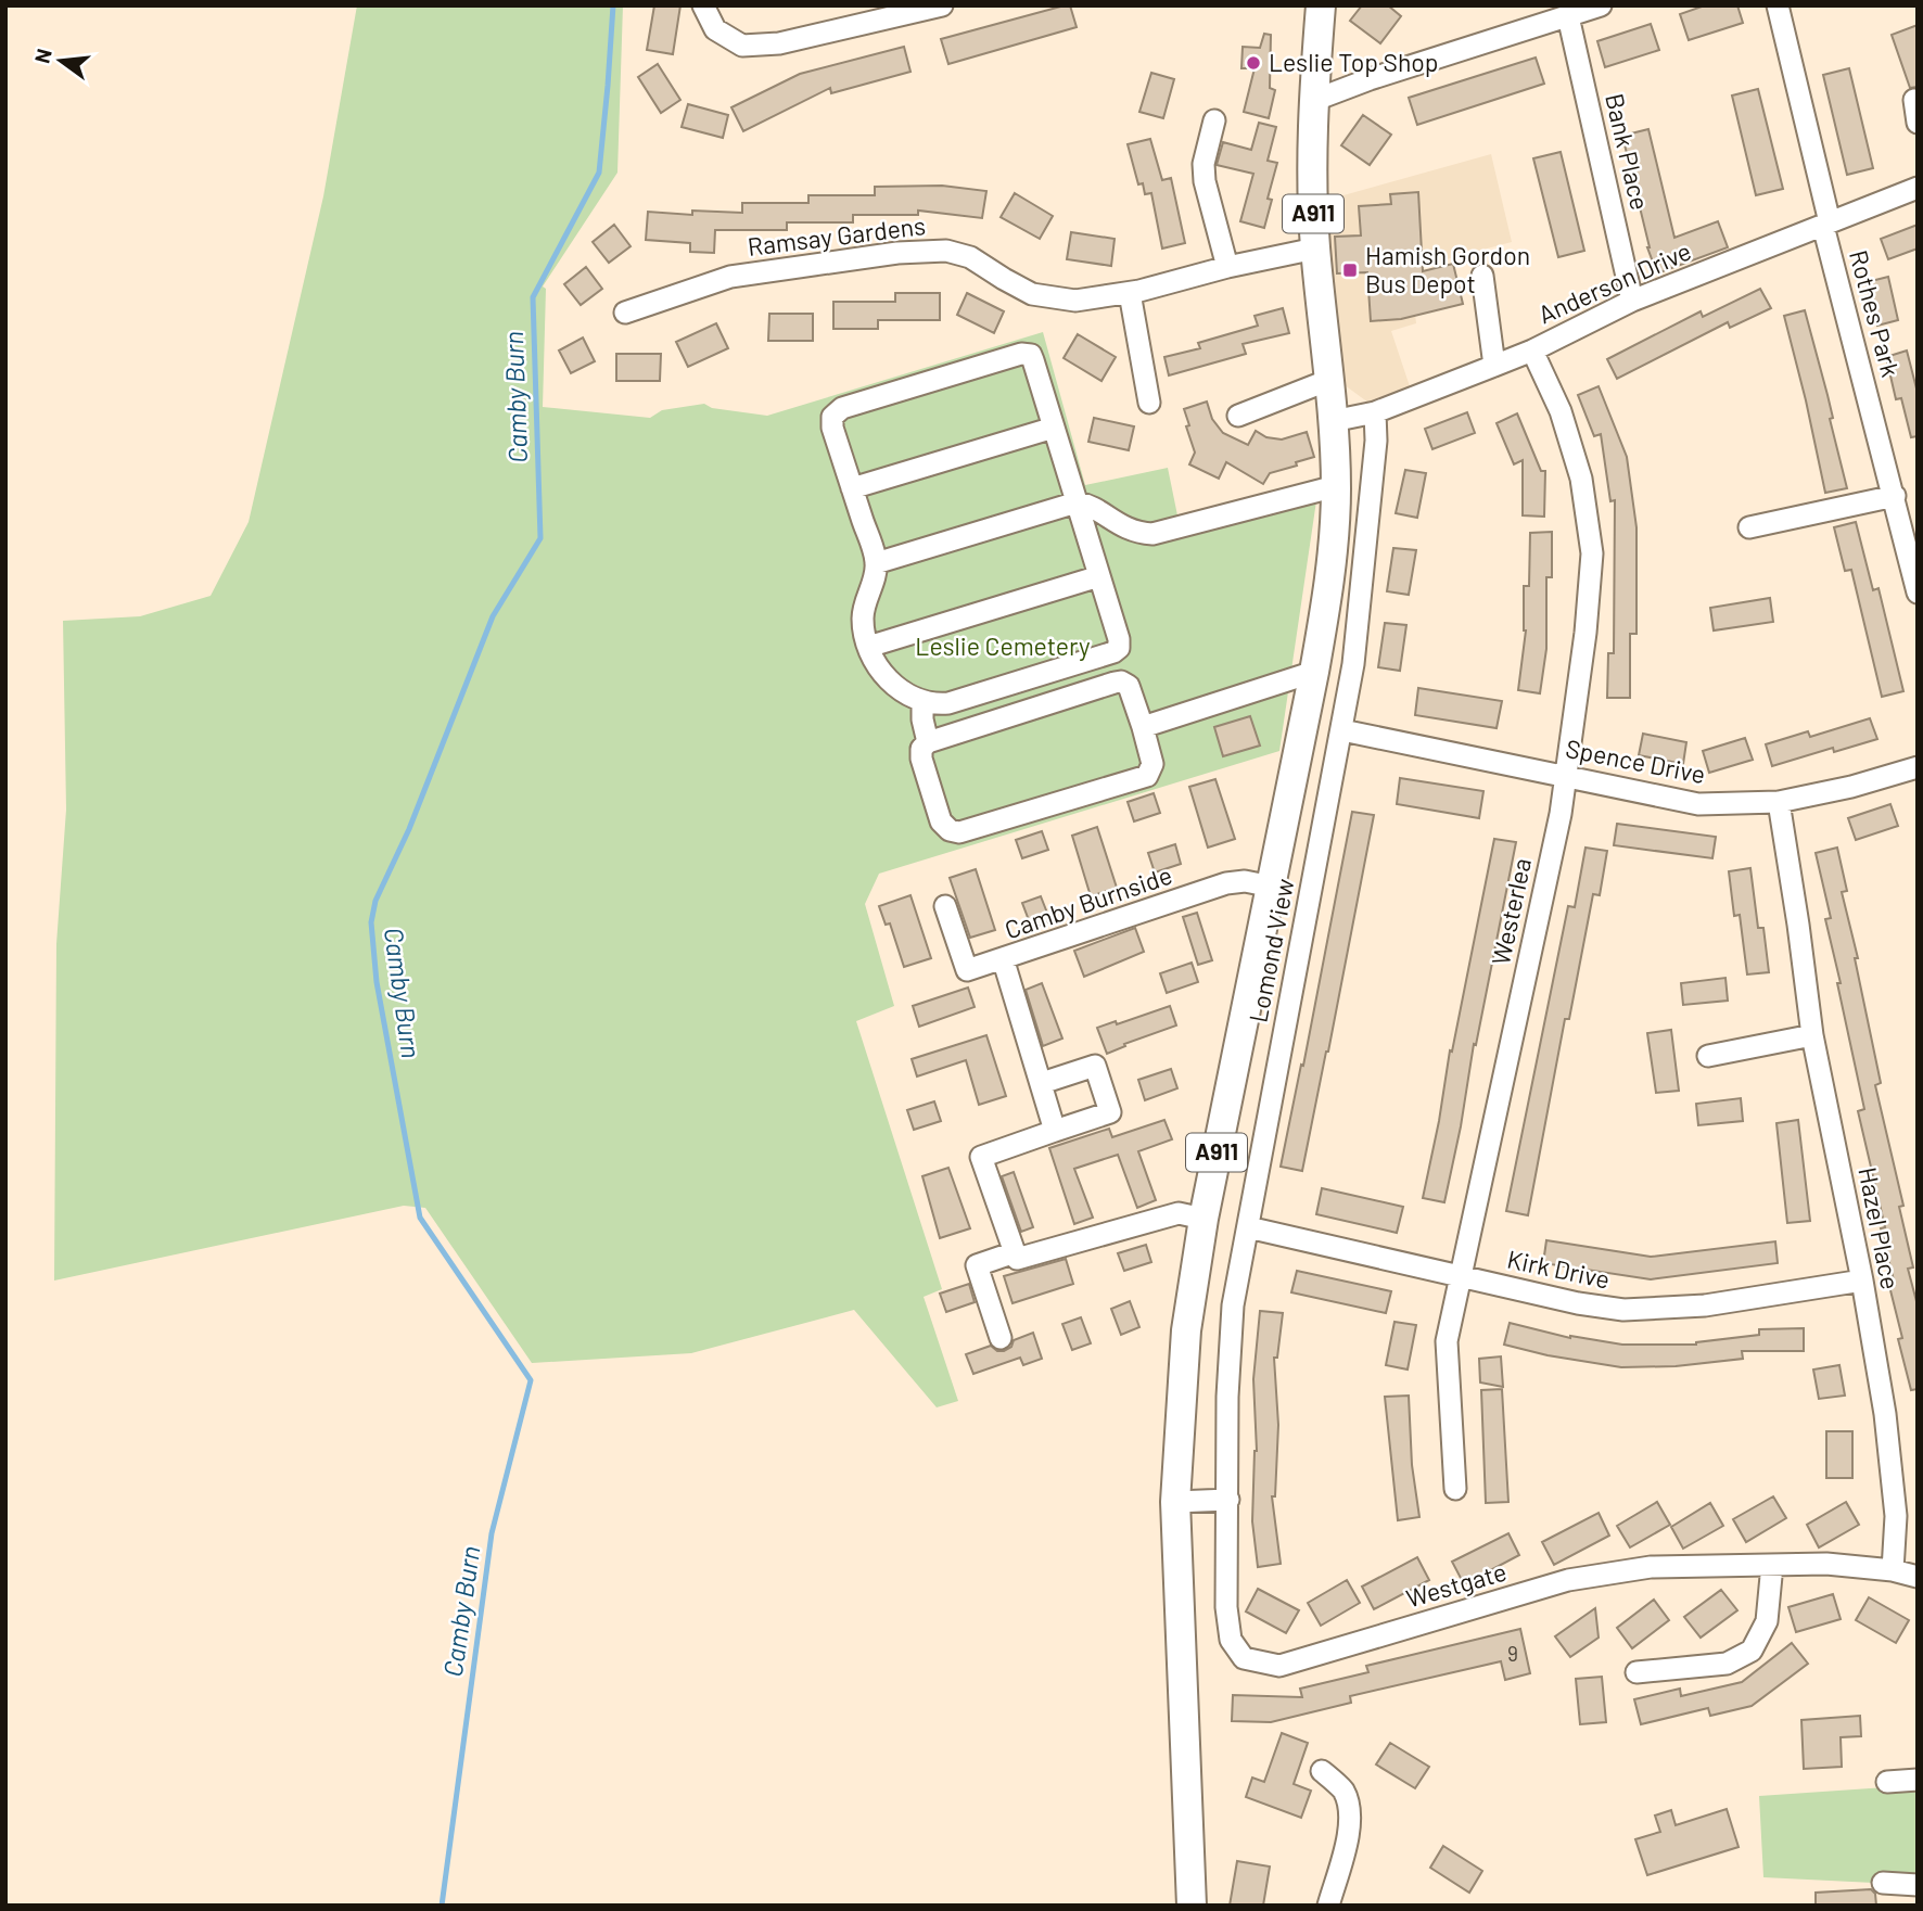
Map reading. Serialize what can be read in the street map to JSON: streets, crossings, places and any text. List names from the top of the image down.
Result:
{
  "streets": {
    "main road": ["A911"],
    "street": [
      "Bank Place",
      "Ramsay Gardens",
      "Anderson Drive",
      "Rothes Park",
      "Spence Drive",
      "Camby Burnside",
      "Westerlea",
      "Lomond View",
      "Hazel Place",
      "Kirk Drive",
      "Westgate"
    ]
  },
  "crossings": [
    ["Bank Place", "Anderson Drive"],
    ["A911", "Ramsay Gardens"],
    ["A911", "Anderson Drive"],
    ["A911", "Camby Burnside"],
    ["Anderson Drive", "Rothes Park"],
    ["Anderson Drive", "Westerlea"],
    ["Anderson Drive", "Lomond View"],
    ["Spence Drive", "Westerlea"],
    ["Spence Drive", "Lomond View"],
    ["Spence Drive", "Hazel Place"],
    ["Westerlea", "Kirk Drive"],
    ["Lomond View", "Kirk Drive"],
    ["Lomond View", "Westgate"],
    ["Hazel Place", "Kirk Drive"],
    ["Hazel Place", "Westgate"]
  ],
  "water": ["Camby Burn"],
  "parks": ["Leslie Cemetery"],
  "places": {
    "other": ["Leslie Top Shop"],
    "transit": ["Hamish Gordon Bus Depot"]
  },
  "house_numbers": ["9"],
  "north": "left"
}
